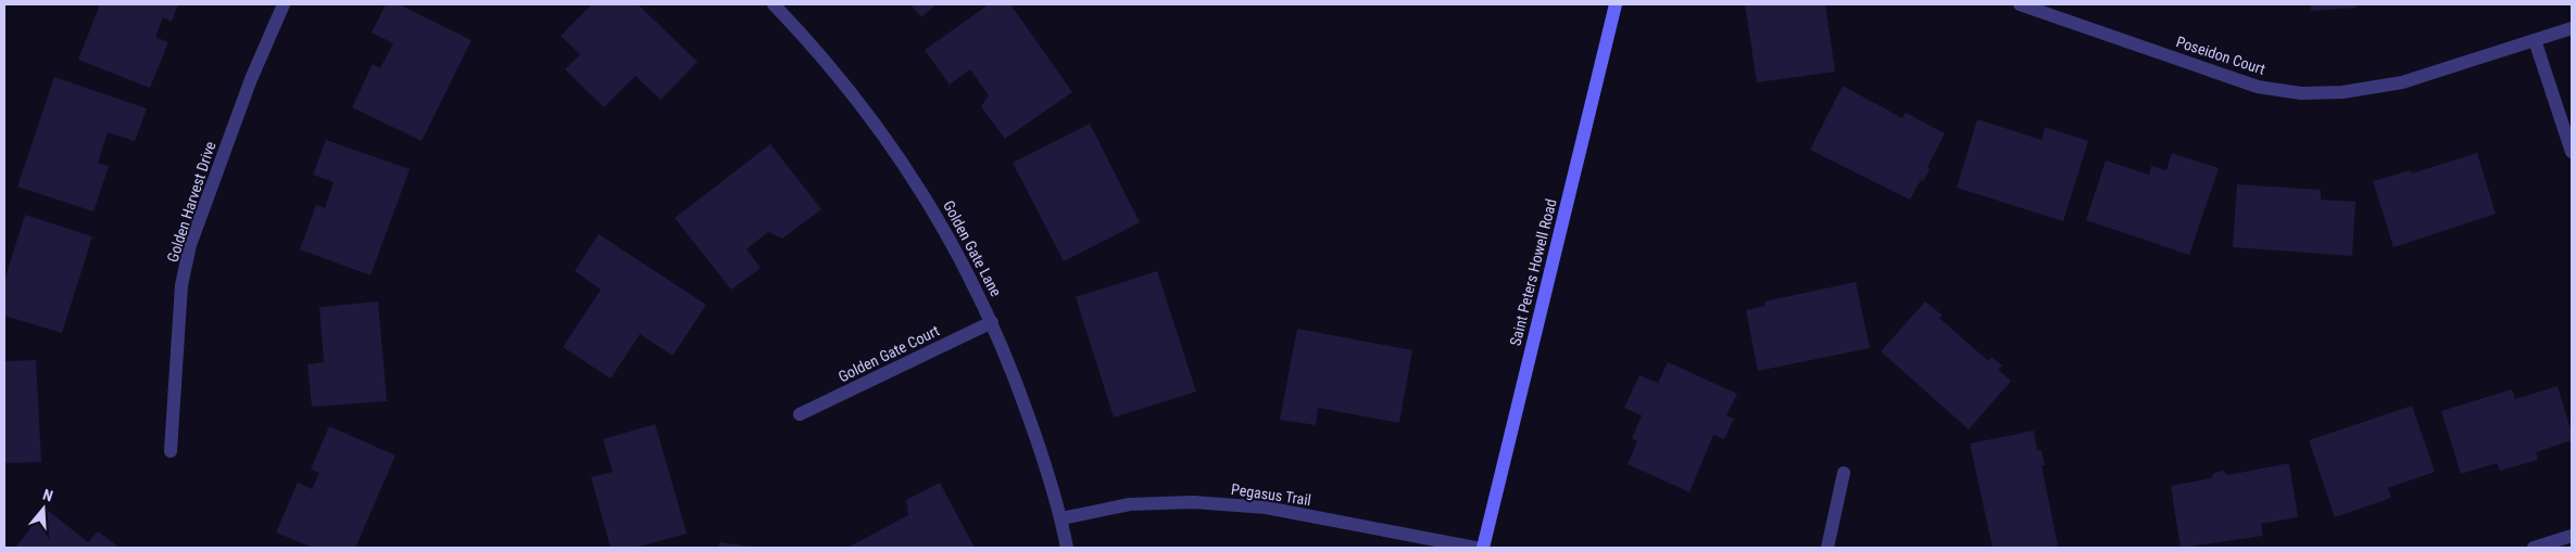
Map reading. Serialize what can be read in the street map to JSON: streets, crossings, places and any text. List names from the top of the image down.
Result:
{
  "streets": {
    "main road": ["Saint Peters Howell Road"],
    "street": [
      "Poseidon Court",
      "Golden Harvest Drive",
      "Golden Gate Lane",
      "Golden Gate Court",
      "Pegasus Trail"
    ]
  },
  "crossings": [
    ["Golden Gate Lane", "Golden Gate Court"],
    ["Golden Gate Lane", "Pegasus Trail"]
  ],
  "north": "top"
}
